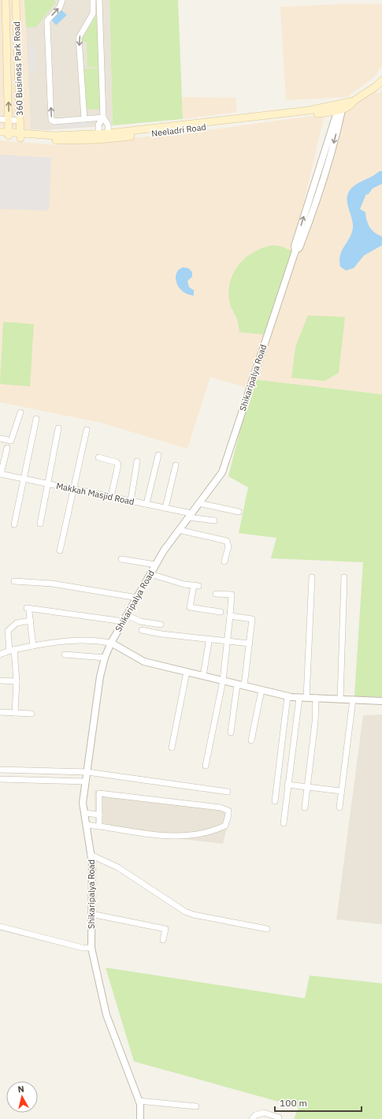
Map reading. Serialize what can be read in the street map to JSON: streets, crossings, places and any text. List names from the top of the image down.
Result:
{
  "streets": {
    "main road": ["360 Business Park Road", "Neeladri Road"],
    "street": ["Shikaripalya Road", "Makkah Masjid Road"]
  },
  "crossings": [
    ["360 Business Park Road", "Neeladri Road"],
    ["Neeladri Road", "Shikaripalya Road"],
    ["Shikaripalya Road", "Makkah Masjid Road"]
  ],
  "scale_bar": "100 m",
  "north": "top"
}
